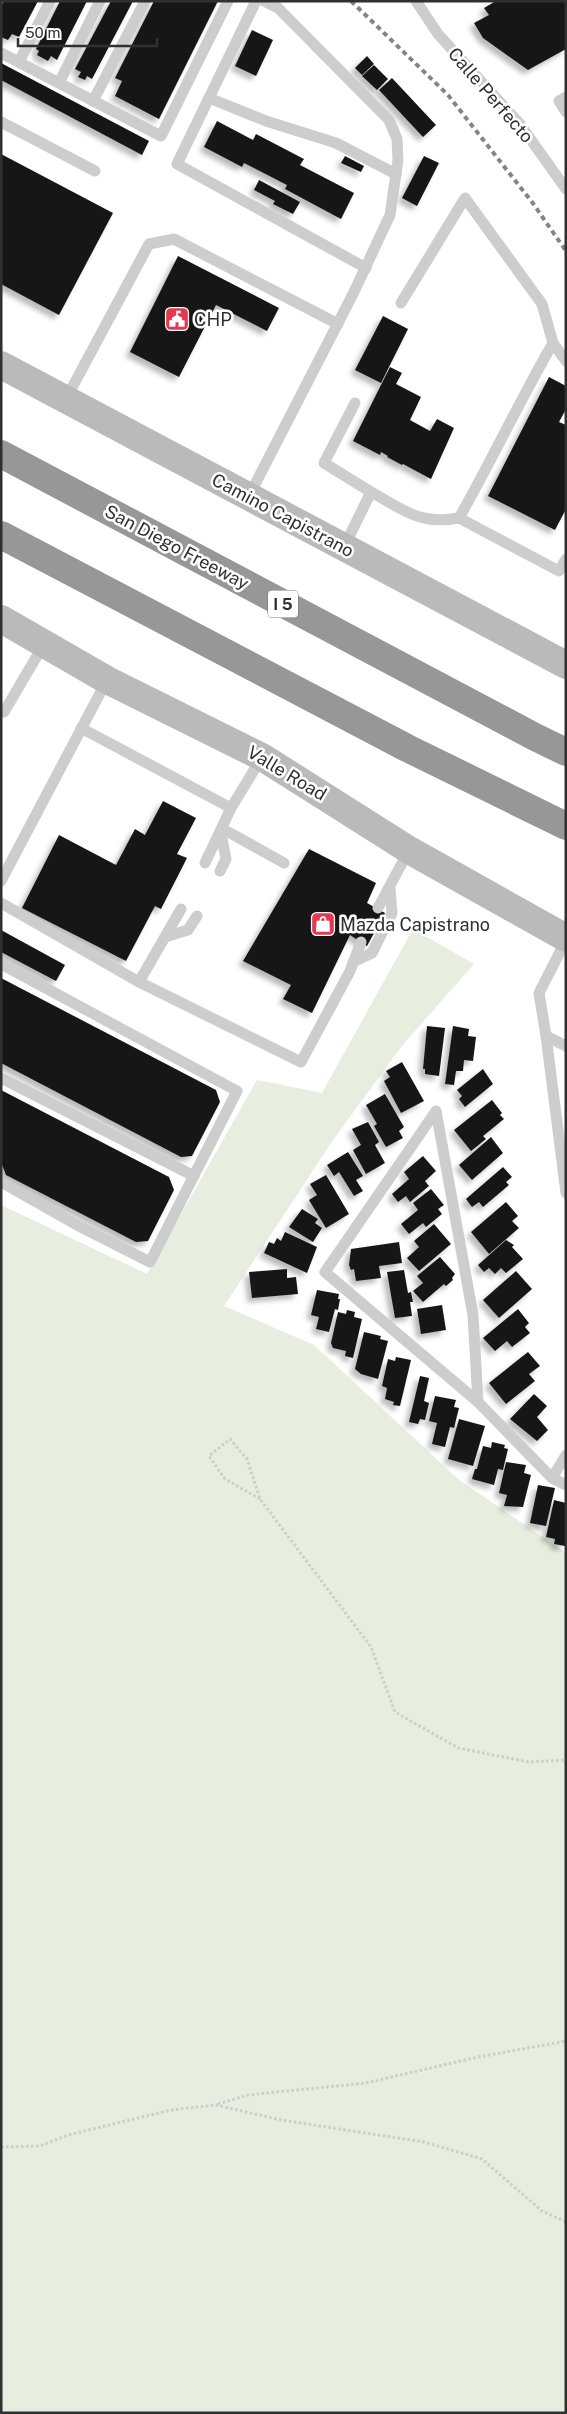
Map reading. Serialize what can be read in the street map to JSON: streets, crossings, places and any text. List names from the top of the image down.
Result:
{
  "streets": {
    "highway": ["San Diego Freeway", "I 5"],
    "street": ["Camino Capistrano", "Valle Road"],
    "lane": ["Calle Perfecto"]
  },
  "places": {
    "public building": ["CHP"],
    "shop": ["Mazda Capistrano"]
  },
  "scale_bar": "50 m"
}
